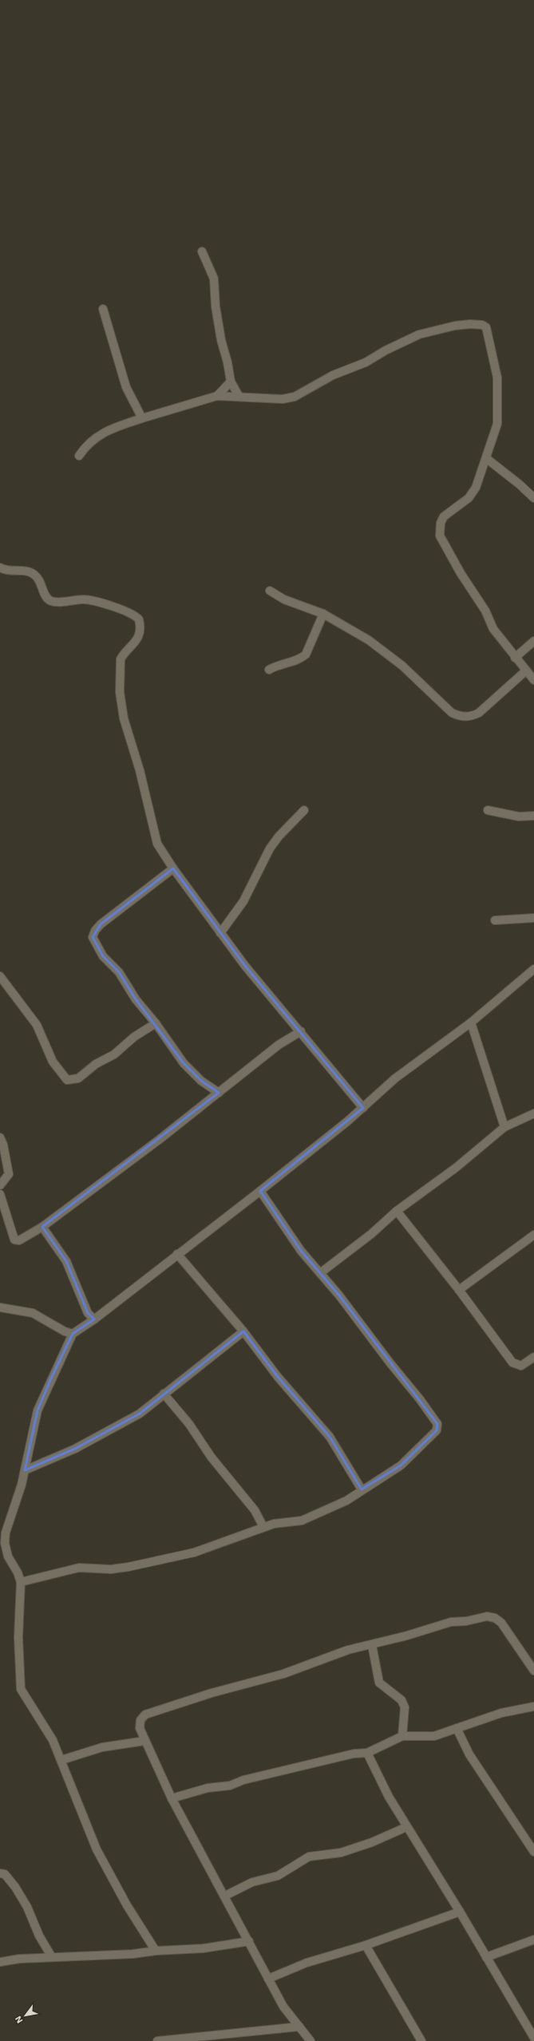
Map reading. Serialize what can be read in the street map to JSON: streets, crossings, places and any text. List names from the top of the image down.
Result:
{
  "north": "bottom left"
}
